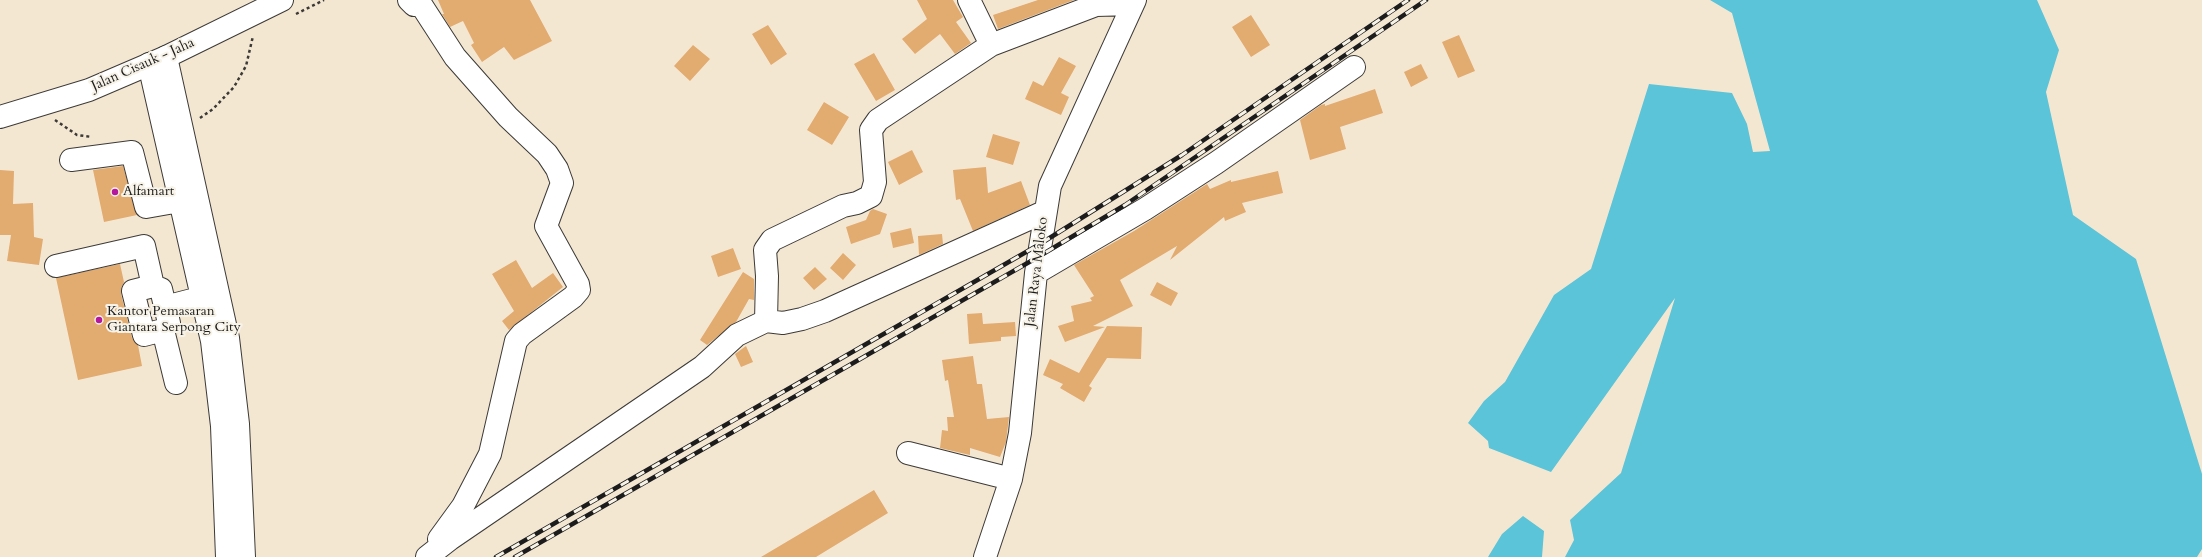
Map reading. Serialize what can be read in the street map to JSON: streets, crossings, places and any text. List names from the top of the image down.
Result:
{
  "streets": {
    "street": ["Jalan Cisauk - Jaha", "Jalan Raya Maloko"]
  },
  "places": ["Alfamart", "Kantor Pemasaran Giantara Serpong City"]
}
